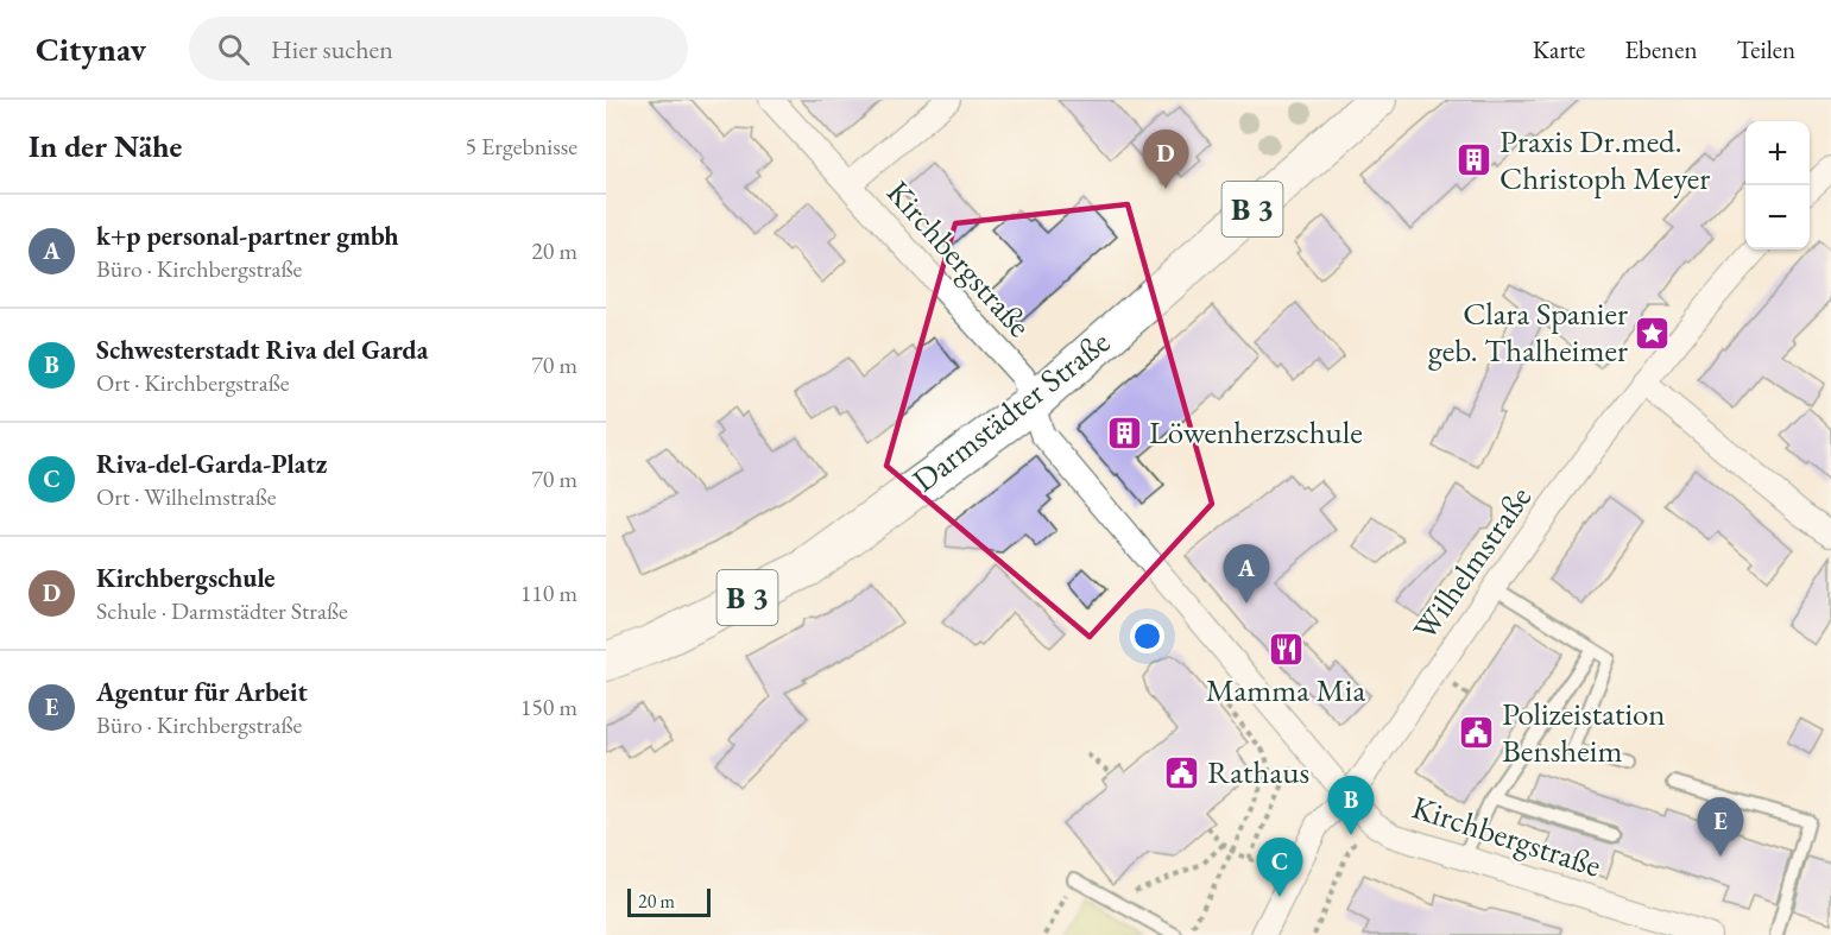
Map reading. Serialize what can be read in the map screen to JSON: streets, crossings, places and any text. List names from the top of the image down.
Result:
{
  "streets": {
    "main road": ["B 3", "Darmstädter Straße"],
    "street": ["Kirchbergstraße", "Wilhelmstraße"]
  },
  "crossings": [
    ["Kirchbergstraße", "Darmstädter Straße"],
    ["Kirchbergstraße", "Wilhelmstraße"]
  ],
  "places": {
    "building": ["Praxis Dr.med. Christoph Meyer", "Löwenherzschule"],
    "place": ["Clara Spanier geb. Thalheimer"],
    "restaurant": ["Mamma Mia"],
    "public building": ["Polizeistation Bensheim", "Rathaus"]
  },
  "scale_bar": "20 m",
  "page": {
    "header": "Citynav",
    "search": "Hier suchen",
    "nav": ["Karte", "Ebenen", "Teilen"],
    "heading": ["In der Nähe", "5 Ergebnisse"],
    "map_buttons": ["+", "−"],
    "pins": [
      "D",
      "A",
      "B",
      "E",
      "C"
    ],
    "list": [
      {
        "mark": "A",
        "name": "k+p personal-partner gmbh",
        "note": "Büro · Kirchbergstraße",
        "value": "20 m"
      },
      {
        "mark": "B",
        "name": "Schwesterstadt Riva del Garda",
        "note": "Ort · Kirchbergstraße",
        "value": "70 m"
      },
      {
        "mark": "C",
        "name": "Riva-del-Garda-Platz",
        "note": "Ort · Wilhelmstraße",
        "value": "70 m"
      },
      {
        "mark": "D",
        "name": "Kirchbergschule",
        "note": "Schule · Darmstädter Straße",
        "value": "110 m"
      },
      {
        "mark": "E",
        "name": "Agentur für Arbeit",
        "note": "Büro · Kirchbergstraße",
        "value": "150 m"
      }
    ],
    "scale": "20 m"
  }
}
